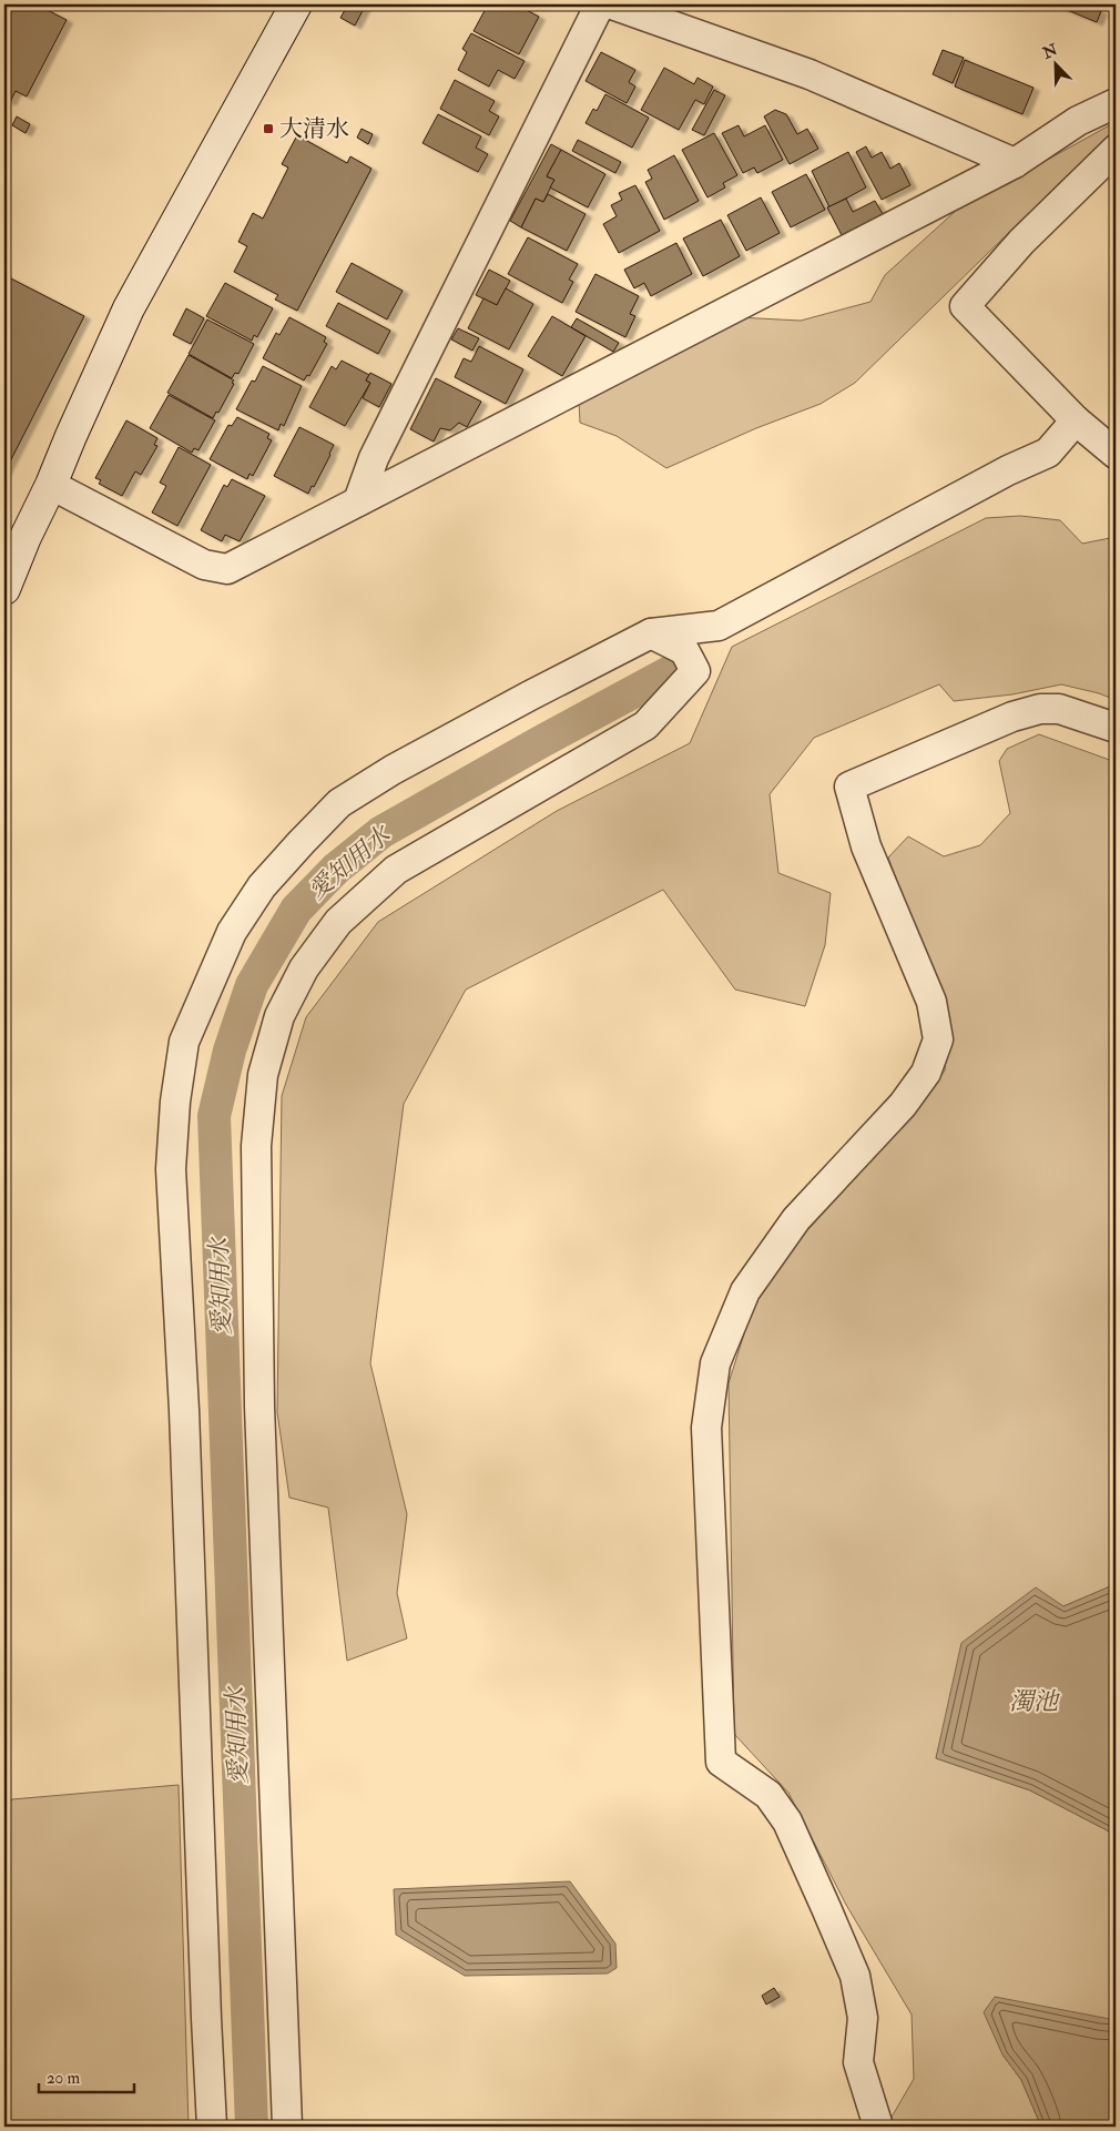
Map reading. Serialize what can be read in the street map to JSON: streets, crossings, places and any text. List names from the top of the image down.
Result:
{
  "water": ["愛知用水", "濁池"],
  "places": {
    "transit": ["大清水"]
  },
  "scale_bar": "20 m",
  "north": "top left"
}
